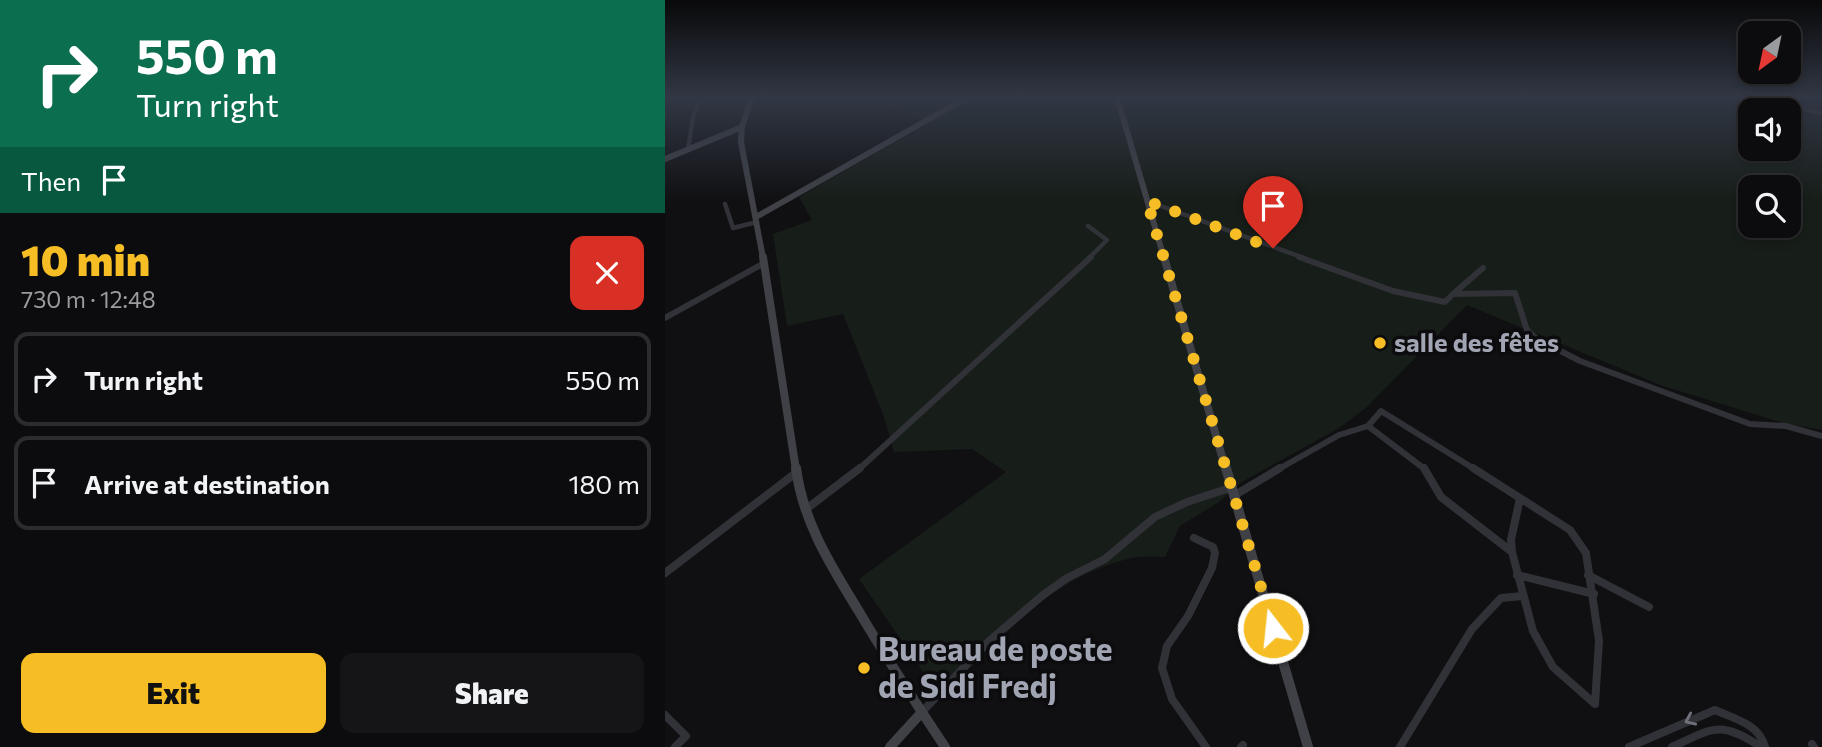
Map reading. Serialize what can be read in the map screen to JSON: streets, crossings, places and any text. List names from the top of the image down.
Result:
{
  "places": ["salle des fêtes", "Bureau de poste de Sidi Fredj"],
  "north": "bottom left",
  "page": {
    "turn": ["550 m", "Turn right"],
    "then": "Then",
    "heading": ["10 min", "730 m · 12:48"],
    "list": [
      {
        "name": "Turn right",
        "value": "550 m"
      },
      {
        "name": "Arrive at destination",
        "value": "180 m"
      }
    ],
    "buttons": ["Exit", "Share"]
  }
}
